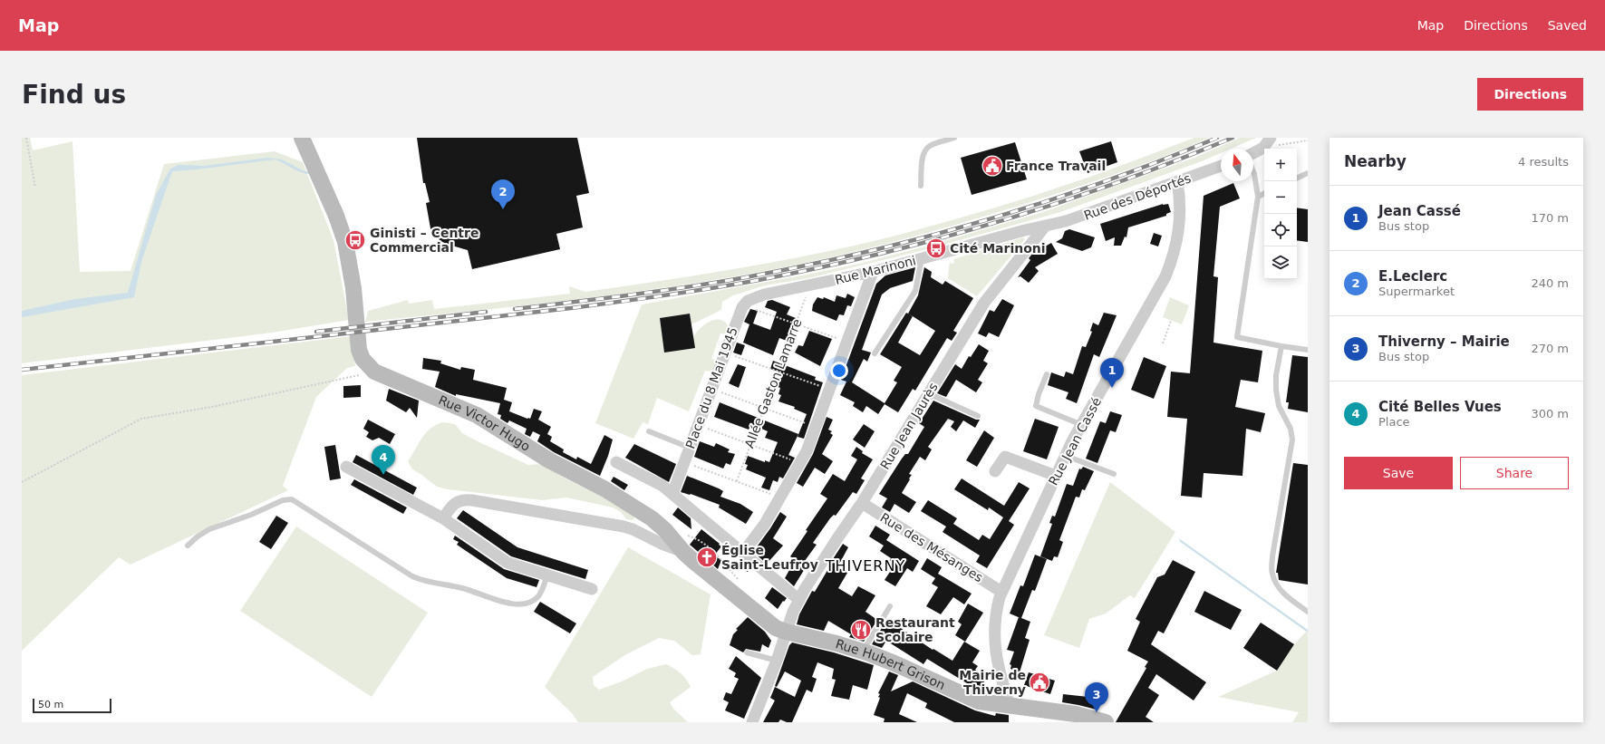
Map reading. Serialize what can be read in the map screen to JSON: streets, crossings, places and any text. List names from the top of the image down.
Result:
{
  "streets": {
    "street": [
      "Rue des Déportés",
      "Rue Marinoni",
      "Place du 8 Mai 1945",
      "Rue Victor Hugo",
      "Rue Jean Jaurès",
      "Rue Jean Cassé",
      "Rue des Mésanges",
      "Rue Hubert Grison"
    ],
    "path": ["Allée Gaston Lamarre"]
  },
  "crossings": [
    ["Rue des Déportés", "Rue Marinoni"],
    ["Rue des Déportés", "Rue Jean Jaurès"],
    ["Rue des Déportés", "Rue Jean Cassé"],
    ["Rue Marinoni", "Allée Gaston Lamarre"],
    ["Rue Marinoni", "Place du 8 Mai 1945"],
    ["Rue Marinoni", "Rue Jean Jaurès"],
    ["Rue Victor Hugo", "Rue Jean Jaurès"],
    ["Rue Victor Hugo", "Rue Hubert Grison"],
    ["Rue Jean Jaurès", "Rue des Mésanges"],
    ["Rue Jean Jaurès", "Rue Hubert Grison"],
    ["Rue Jean Cassé", "Rue des Mésanges"],
    ["Rue Jean Cassé", "Rue Hubert Grison"]
  ],
  "districts": ["THIVERNY"],
  "places": {
    "public building": ["France Travail", "Mairie de Thiverny"],
    "bus stop": ["Ginisti – Centre Commercial", "Cité Marinoni"],
    "church": ["Église Saint-Leufroy"],
    "restaurant": ["Restaurant Scolaire"]
  },
  "scale_bar": "50 m",
  "north": "top",
  "page": {
    "header": "Map",
    "nav": ["Map", "Directions", "Saved"],
    "buttons": [
      "Directions",
      ["Save", "Share"]
    ],
    "title": "Find us",
    "heading": ["Nearby", "4 results"],
    "map_buttons": ["+", "−"],
    "pins": [
      "2",
      "1",
      "4",
      "3"
    ],
    "list": [
      {
        "mark": "1",
        "name": "Jean Cassé",
        "note": "Bus stop",
        "value": "170 m"
      },
      {
        "mark": "2",
        "name": "E.Leclerc",
        "note": "Supermarket",
        "value": "240 m"
      },
      {
        "mark": "3",
        "name": "Thiverny – Mairie",
        "note": "Bus stop",
        "value": "270 m"
      },
      {
        "mark": "4",
        "name": "Cité Belles Vues",
        "note": "Place",
        "value": "300 m"
      }
    ],
    "scale": "50 m"
  }
}
